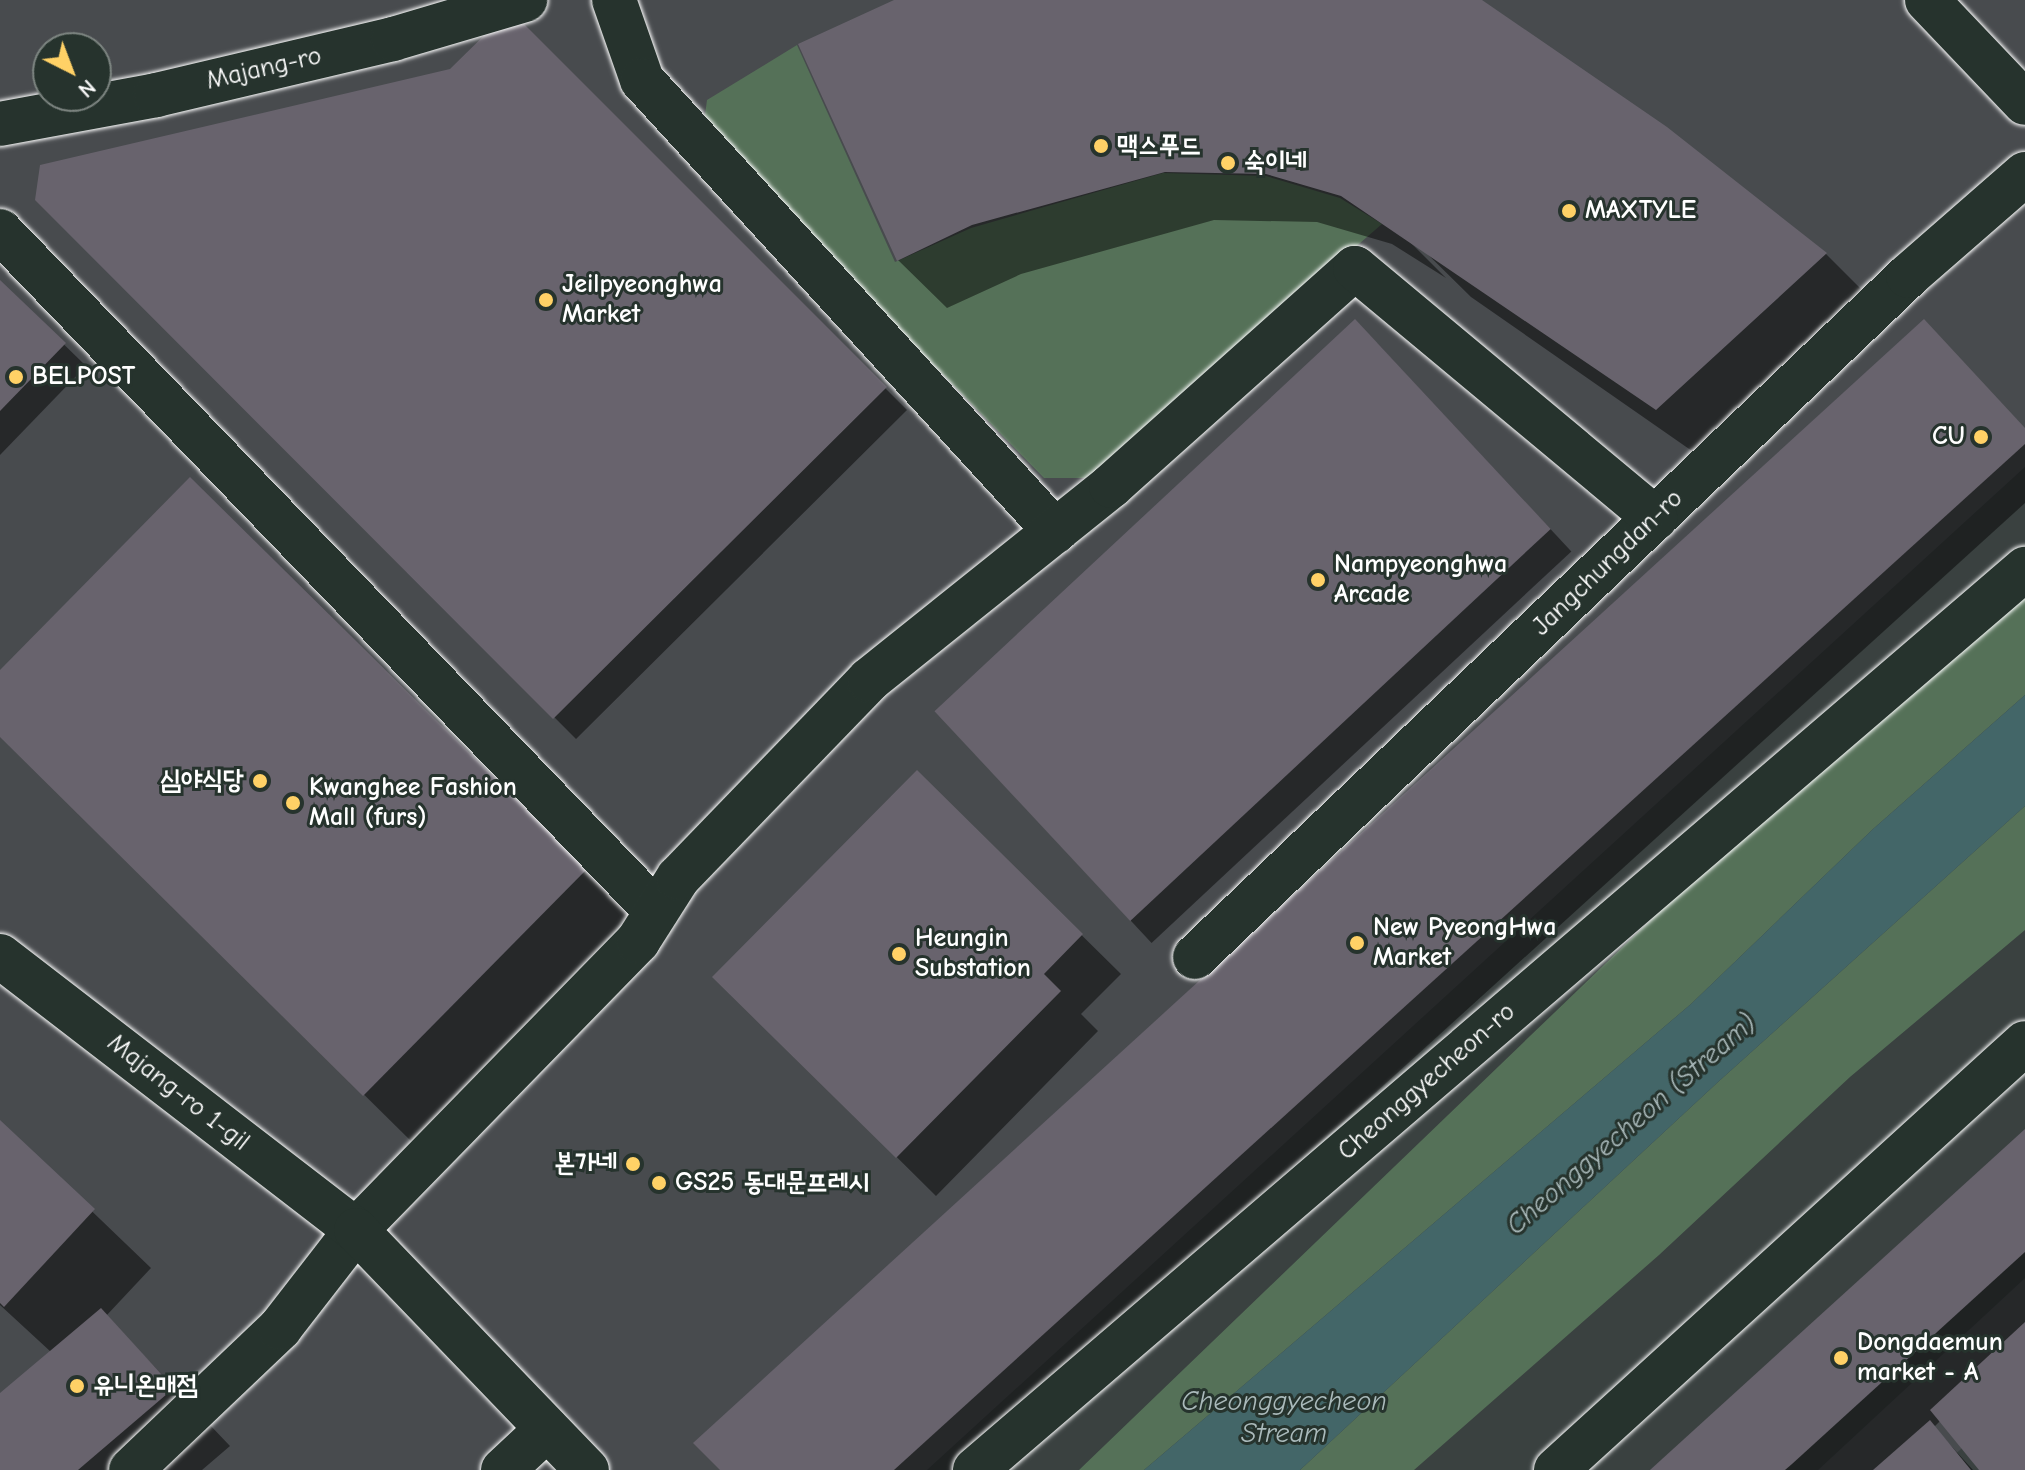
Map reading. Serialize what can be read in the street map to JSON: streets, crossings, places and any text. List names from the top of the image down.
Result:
{
  "streets": {
    "street": [
      "Majang-ro",
      "Jangchungdan-ro",
      "Cheonggyecheon-ro",
      "Majang-ro 1-gil"
    ]
  },
  "water": ["Cheonggyecheon (Stream)", "Cheonggyecheon Stream"],
  "places": [
    "맥스푸드",
    "숙이네",
    "MAXTYLE",
    "Jeilpyeonghwa Market",
    "BELPOST",
    "CU",
    "Nampyeonghwa Arcade",
    "심야식당",
    "Kwanghee Fashion Mall (furs)",
    "New PyeongHwa Market",
    "Heungin Substation",
    "본가네",
    "GS25 동대문프레시",
    "Dongdaemun market - A",
    "유니온매점"
  ],
  "north": "bottom right"
}
